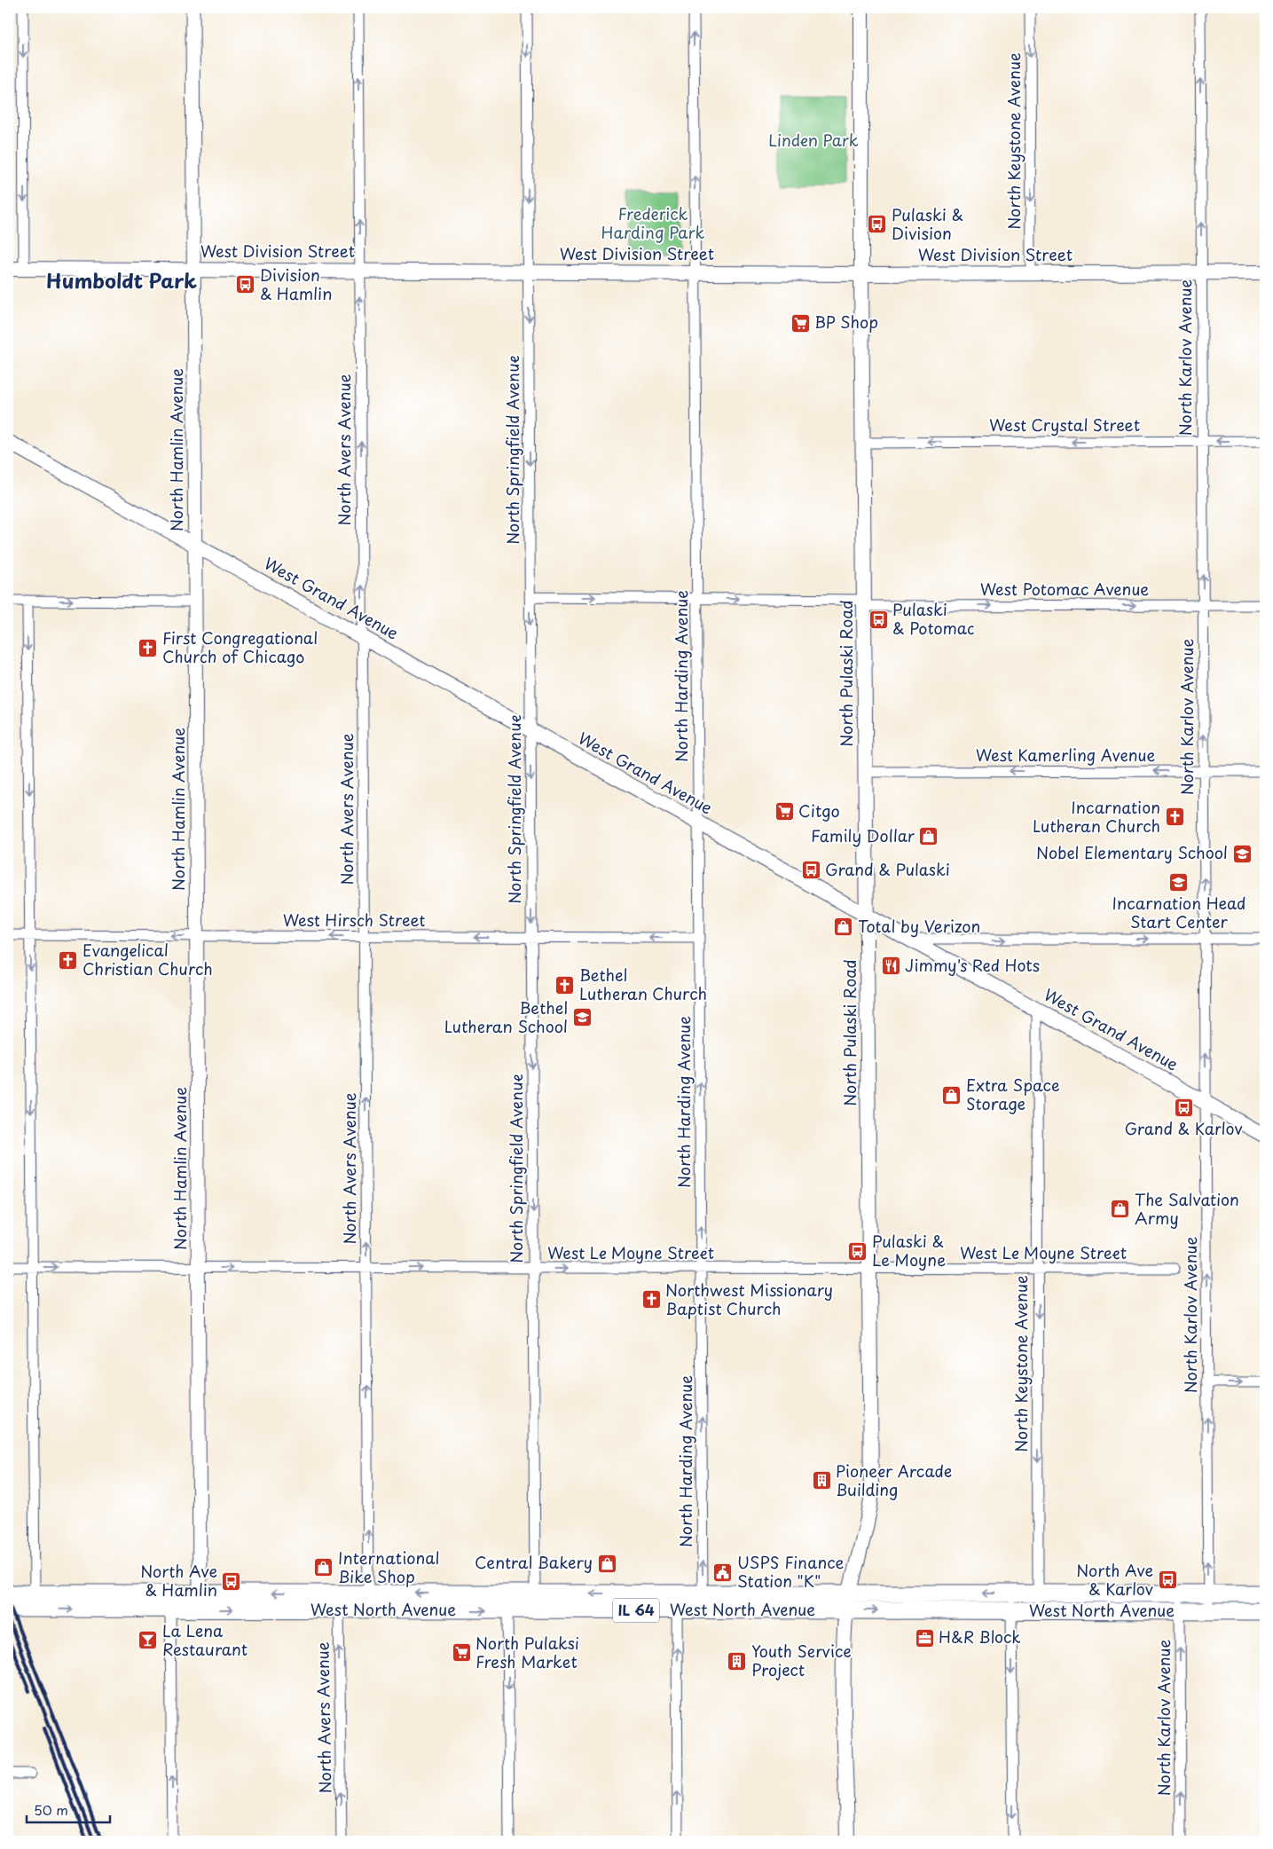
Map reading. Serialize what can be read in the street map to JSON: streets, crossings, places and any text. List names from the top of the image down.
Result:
{
  "streets": {
    "main road": [
      "West Division Street",
      "West Grand Avenue",
      "North Pulaski Road",
      "West North Avenue",
      "IL 64"
    ],
    "street": [
      "North Keystone Avenue",
      "North Karlov Avenue",
      "West Crystal Street",
      "North Hamlin Avenue",
      "North Avers Avenue",
      "North Springfield Avenue",
      "West Potomac Avenue",
      "North Harding Avenue",
      "West Kamerling Avenue",
      "West Hirsch Street",
      "West Le Moyne Street"
    ]
  },
  "crossings": [
    ["North Keystone Avenue", "West Division Street"],
    ["North Keystone Avenue", "West Grand Avenue"],
    ["North Keystone Avenue", "West Le Moyne Street"],
    ["North Keystone Avenue", "West North Avenue"],
    ["West Division Street", "North Karlov Avenue"],
    ["West Division Street", "North Hamlin Avenue"],
    ["West Division Street", "North Avers Avenue"],
    ["West Division Street", "North Springfield Avenue"],
    ["West Division Street", "North Pulaski Road"],
    ["West Division Street", "North Harding Avenue"],
    ["North Karlov Avenue", "West Crystal Street"],
    ["North Karlov Avenue", "West Potomac Avenue"],
    ["North Karlov Avenue", "West Grand Avenue"],
    ["North Karlov Avenue", "West Kamerling Avenue"],
    ["North Karlov Avenue", "West North Avenue"],
    ["West Crystal Street", "North Pulaski Road"],
    ["North Hamlin Avenue", "West Grand Avenue"],
    ["North Hamlin Avenue", "West Hirsch Street"],
    ["North Hamlin Avenue", "West Le Moyne Street"],
    ["North Hamlin Avenue", "West North Avenue"],
    ["North Avers Avenue", "West Grand Avenue"],
    ["North Avers Avenue", "West Hirsch Street"],
    ["North Avers Avenue", "West Le Moyne Street"],
    ["North Avers Avenue", "West North Avenue"],
    ["North Springfield Avenue", "West Potomac Avenue"],
    ["North Springfield Avenue", "West Grand Avenue"],
    ["North Springfield Avenue", "West Hirsch Street"],
    ["North Springfield Avenue", "West Le Moyne Street"],
    ["North Springfield Avenue", "West North Avenue"],
    ["West Potomac Avenue", "North Pulaski Road"],
    ["West Potomac Avenue", "North Harding Avenue"],
    ["West Grand Avenue", "North Pulaski Road"],
    ["West Grand Avenue", "North Harding Avenue"],
    ["North Pulaski Road", "West Kamerling Avenue"],
    ["North Pulaski Road", "West Le Moyne Street"],
    ["North Pulaski Road", "West North Avenue"],
    ["North Harding Avenue", "West Hirsch Street"],
    ["North Harding Avenue", "West Le Moyne Street"],
    ["North Harding Avenue", "West North Avenue"]
  ],
  "one_way": [
    "North Keystone Avenue",
    "North Karlov Avenue",
    "West Crystal Street",
    "North Avers Avenue",
    "North Springfield Avenue",
    "West Potomac Avenue",
    "North Harding Avenue",
    "West Kamerling Avenue",
    "West Hirsch Street",
    "West Le Moyne Street"
  ],
  "districts": ["Humboldt Park"],
  "parks": ["Linden Park", "Frederick Harding Park"],
  "places": {
    "bus stop": [
      "Pulaski & Division",
      "Division & Hamlin",
      "Pulaski & Potomac",
      "Grand & Pulaski",
      "Grand & Karlov",
      "Pulaski & Le Moyne",
      "North Ave & Karlov",
      "North Ave & Hamlin"
    ],
    "supermarket": ["BP Shop", "Citgo", "North Pulaksi Fresh Market"],
    "church": [
      "First Congregational Church of Chicago",
      "Incarnation Lutheran Church",
      "Evangelical Christian Church",
      "Bethel Lutheran Church",
      "Northwest Missionary Baptist Church"
    ],
    "shop": [
      "Family Dollar",
      "Total by Verizon",
      "Extra Space Storage",
      "The Salvation Army",
      "Central Bakery",
      "International Bike Shop"
    ],
    "school or university": ["Nobel Elementary School", "Incarnation Head Start Center", "Bethel Lutheran School"],
    "restaurant": ["Jimmy's Red Hots"],
    "building": ["Pioneer Arcade Building", "Youth Service Project"],
    "public building": ["USPS Finance Station \"K\""],
    "office": ["H&R Block"],
    "bar": ["La Lena Restaurant"]
  },
  "scale_bar": "50 m"
}
